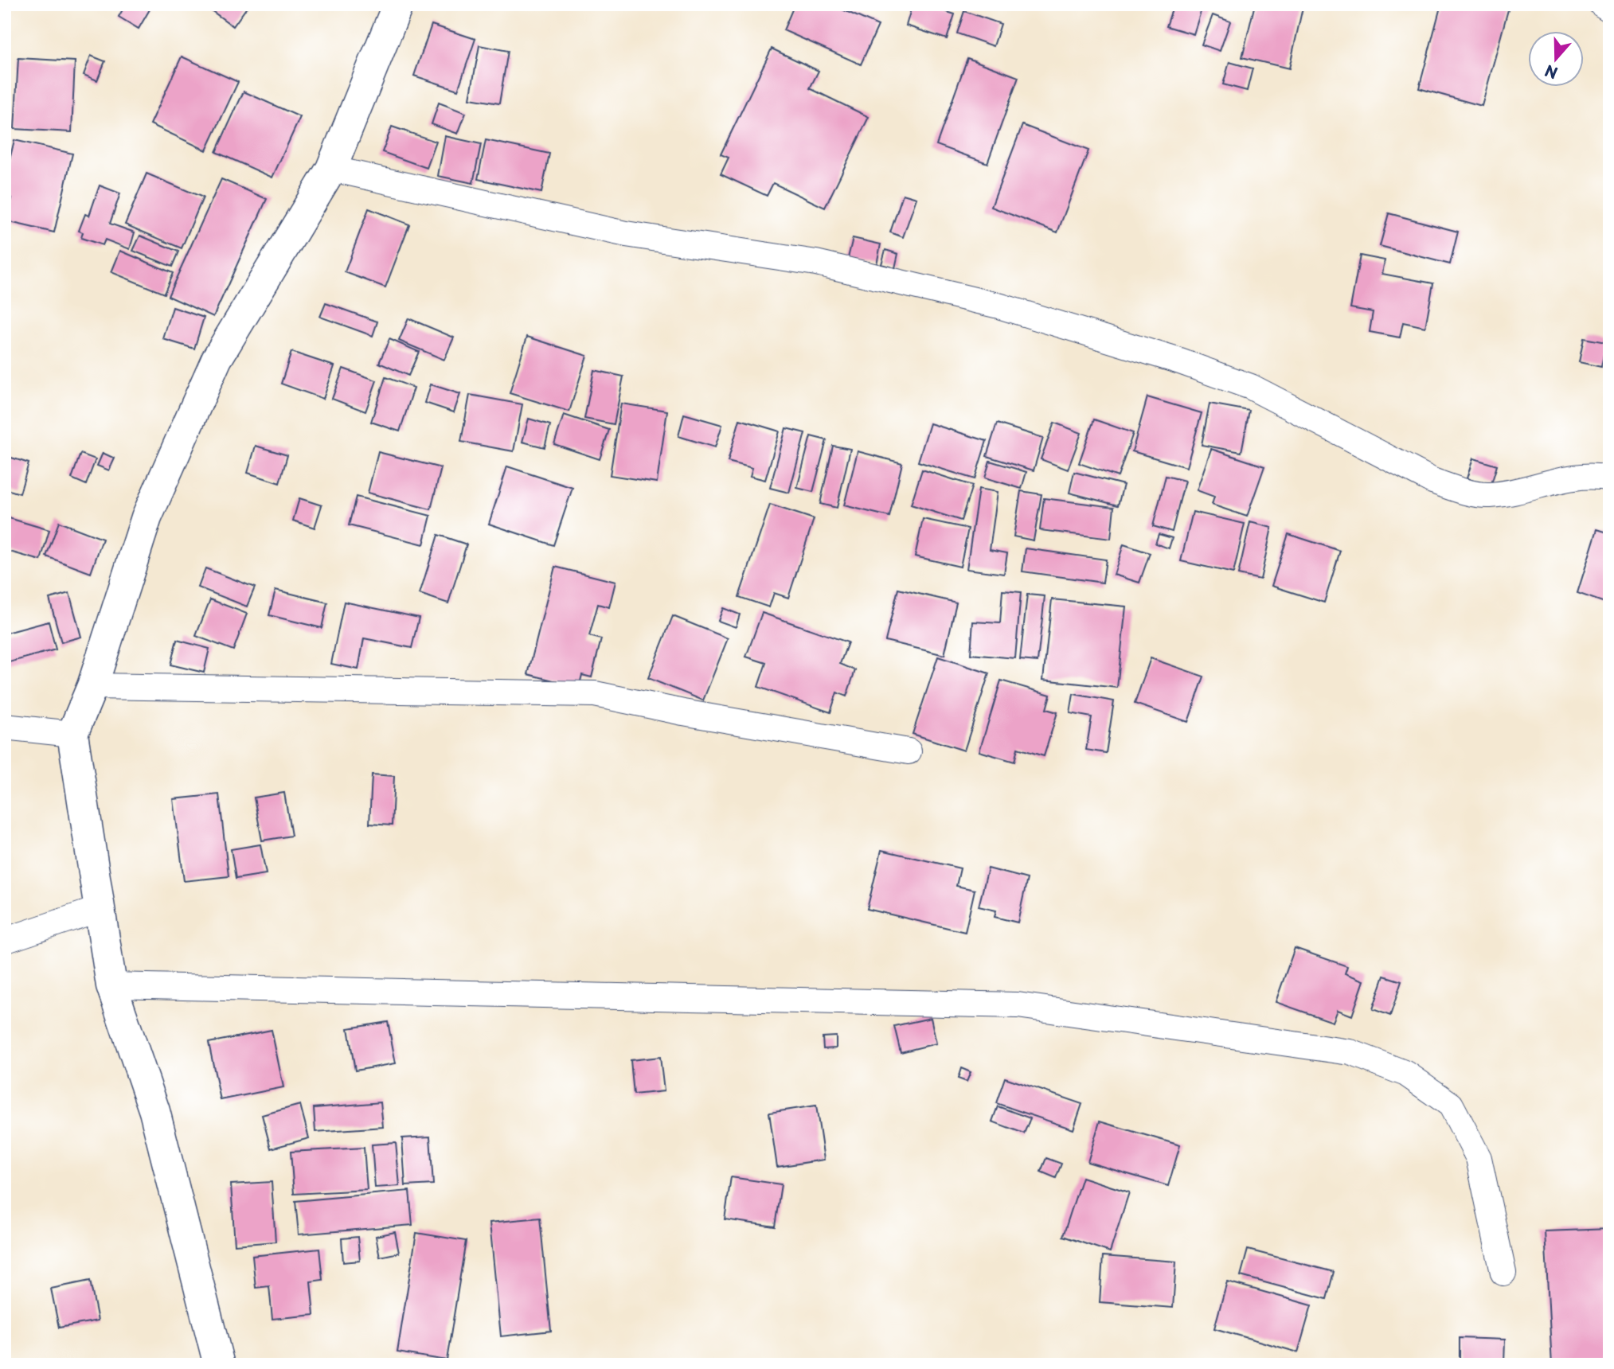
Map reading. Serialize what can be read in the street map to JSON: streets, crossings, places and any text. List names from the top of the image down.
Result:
{
  "north": "bottom"
}
